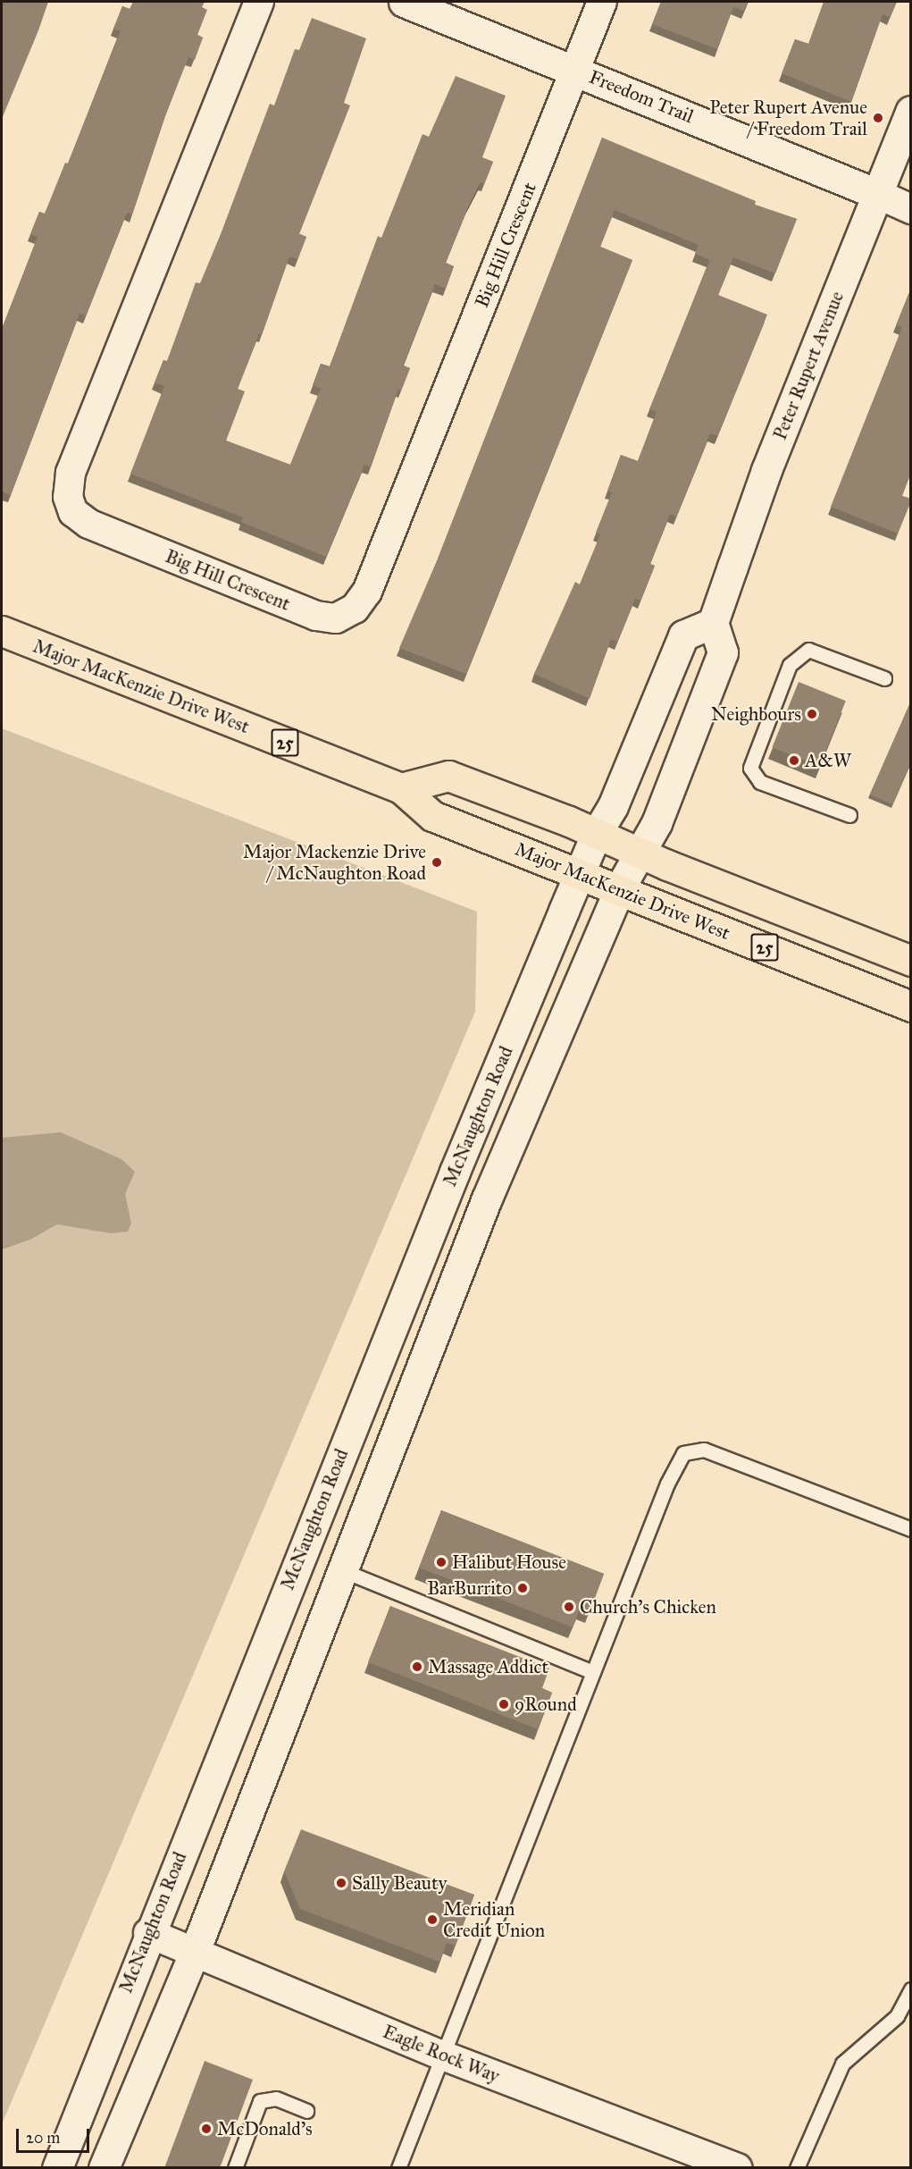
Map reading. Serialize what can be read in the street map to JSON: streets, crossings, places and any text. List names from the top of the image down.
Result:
{
  "streets": {
    "main road": ["Major MacKenzie Drive West", "25"],
    "street": [
      "Freedom Trail",
      "Big Hill Crescent",
      "Peter Rupert Avenue",
      "McNaughton Road",
      "Eagle Rock Way"
    ]
  },
  "crossings": [
    ["Freedom Trail", "Big Hill Crescent"],
    ["Freedom Trail", "Peter Rupert Avenue"],
    ["Major MacKenzie Drive West", "25"],
    ["Major MacKenzie Drive West", "McNaughton Road"],
    ["25", "McNaughton Road"],
    ["McNaughton Road", "Eagle Rock Way"]
  ],
  "places": [
    "Peter Rupert Avenue / Freedom Trail",
    "Neighbours",
    "A&W",
    "Major Mackenzie Drive / McNaughton Road",
    "Halibut House",
    "BarBurrito",
    "Church's Chicken",
    "Massage Addict",
    "9Round",
    "Sally Beauty",
    "Meridian Credit Union",
    "McDonald's"
  ],
  "scale_bar": "20 m"
}
